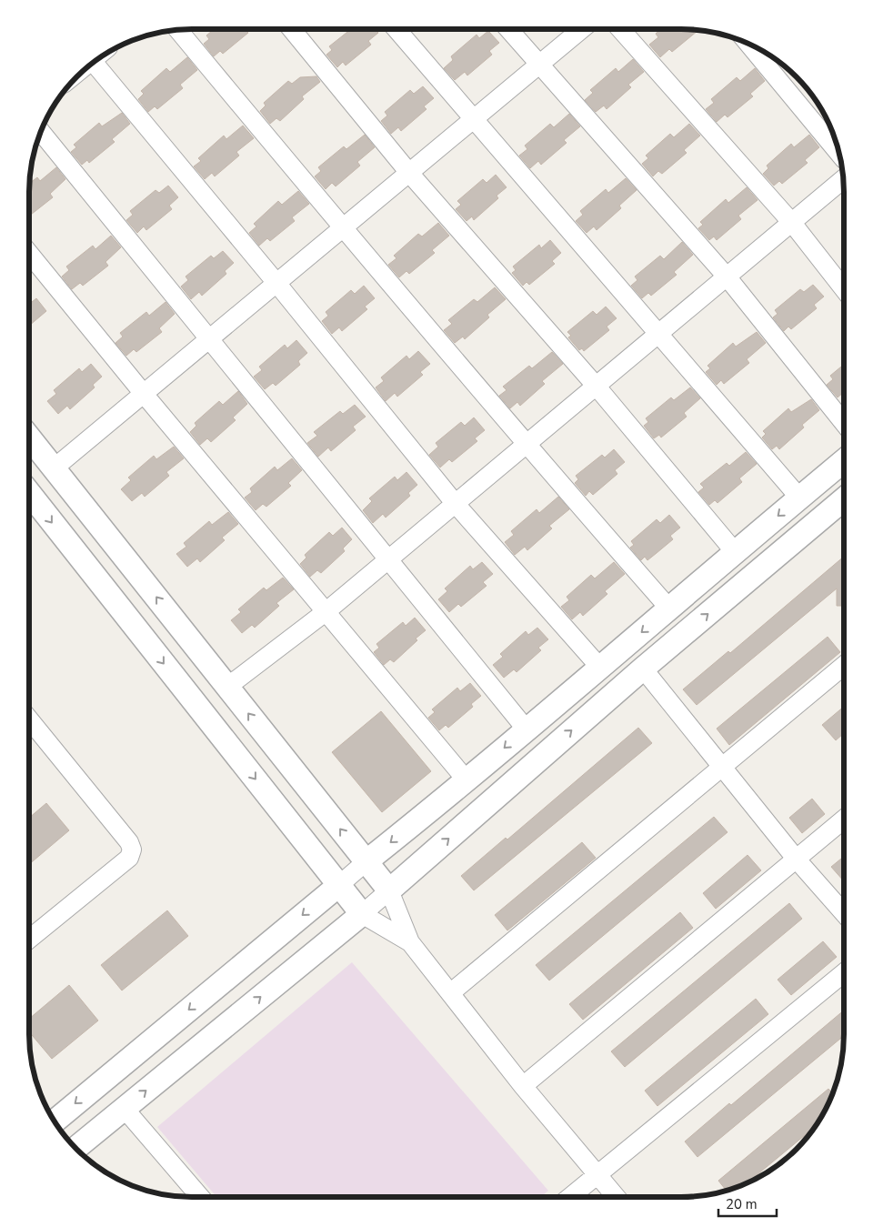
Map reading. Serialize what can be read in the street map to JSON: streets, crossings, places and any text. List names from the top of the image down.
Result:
{
  "scale_bar": "20 m"
}
